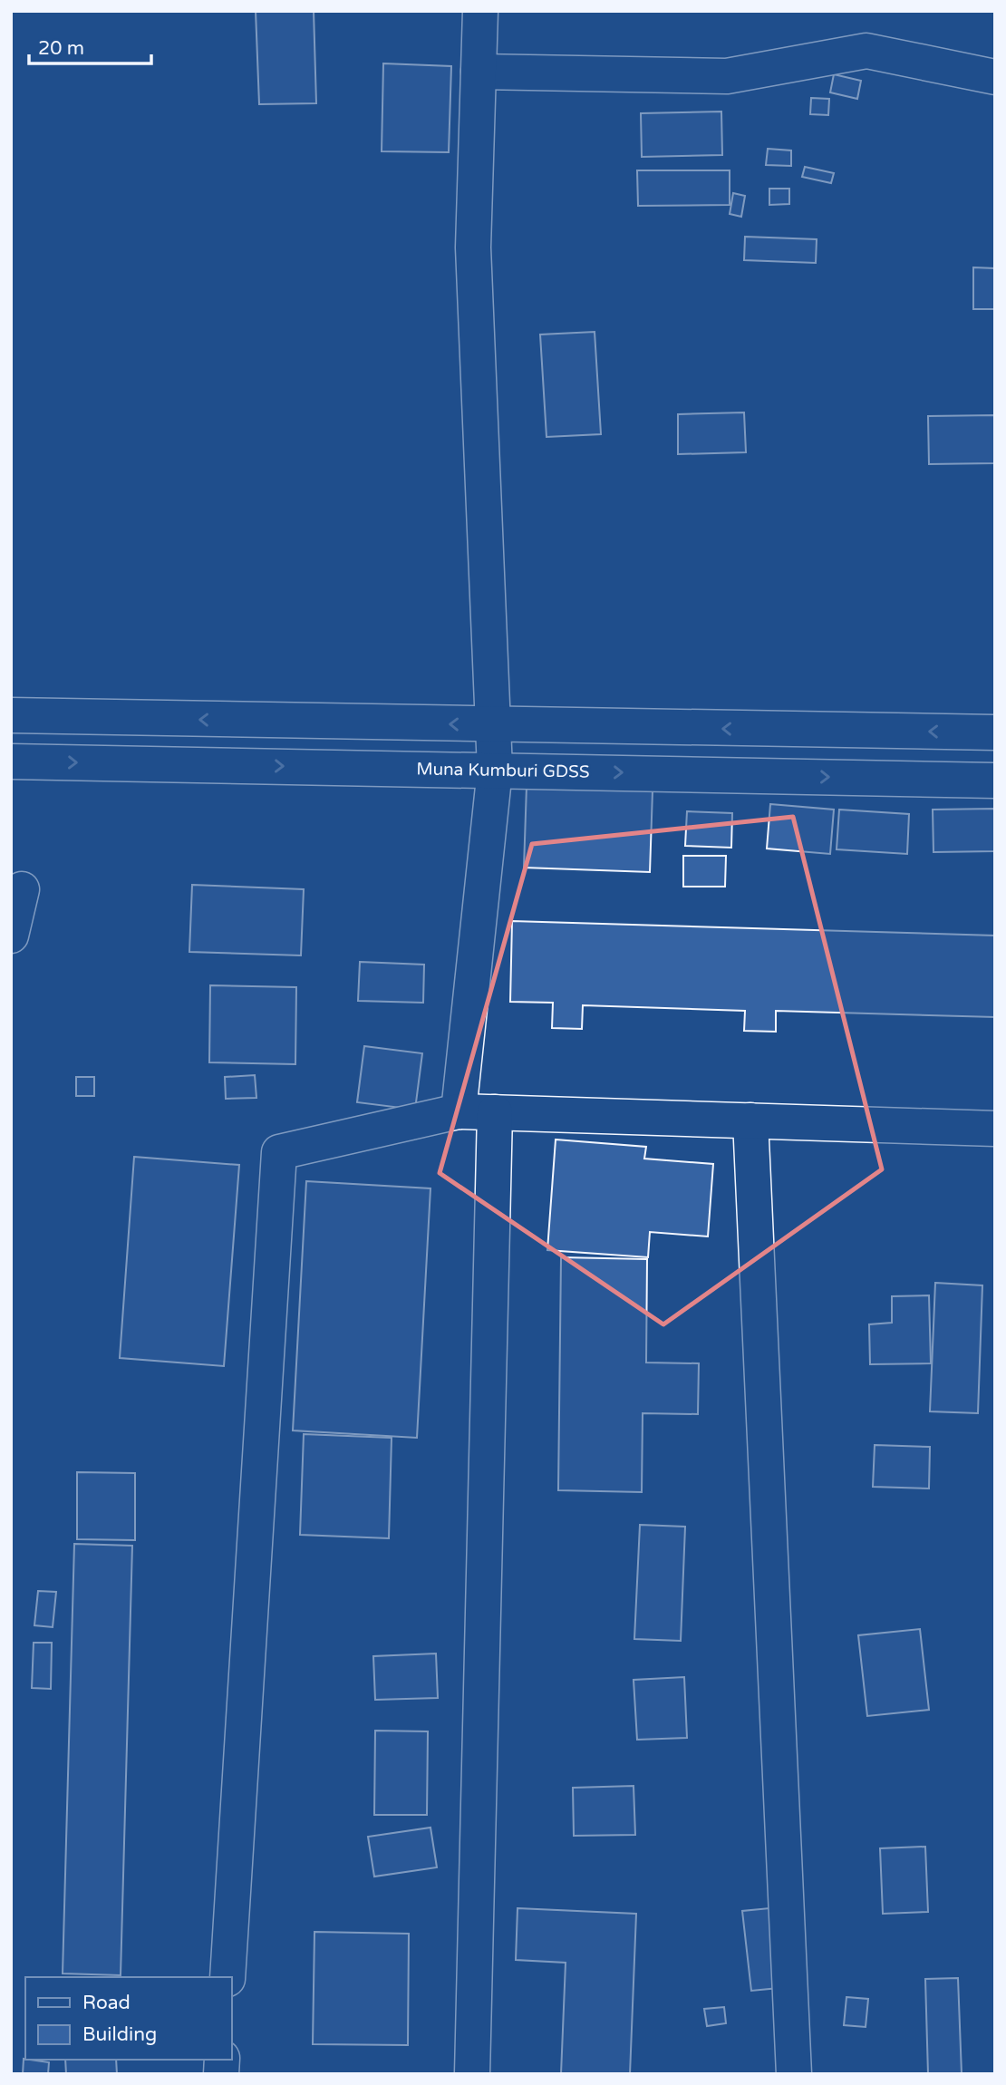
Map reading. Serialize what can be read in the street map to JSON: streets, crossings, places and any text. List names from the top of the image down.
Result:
{
  "streets": {
    "main road": ["Muna Kumburi GDSS"]
  },
  "legend": ["Road", "Building"],
  "scale_bar": "20 m"
}
